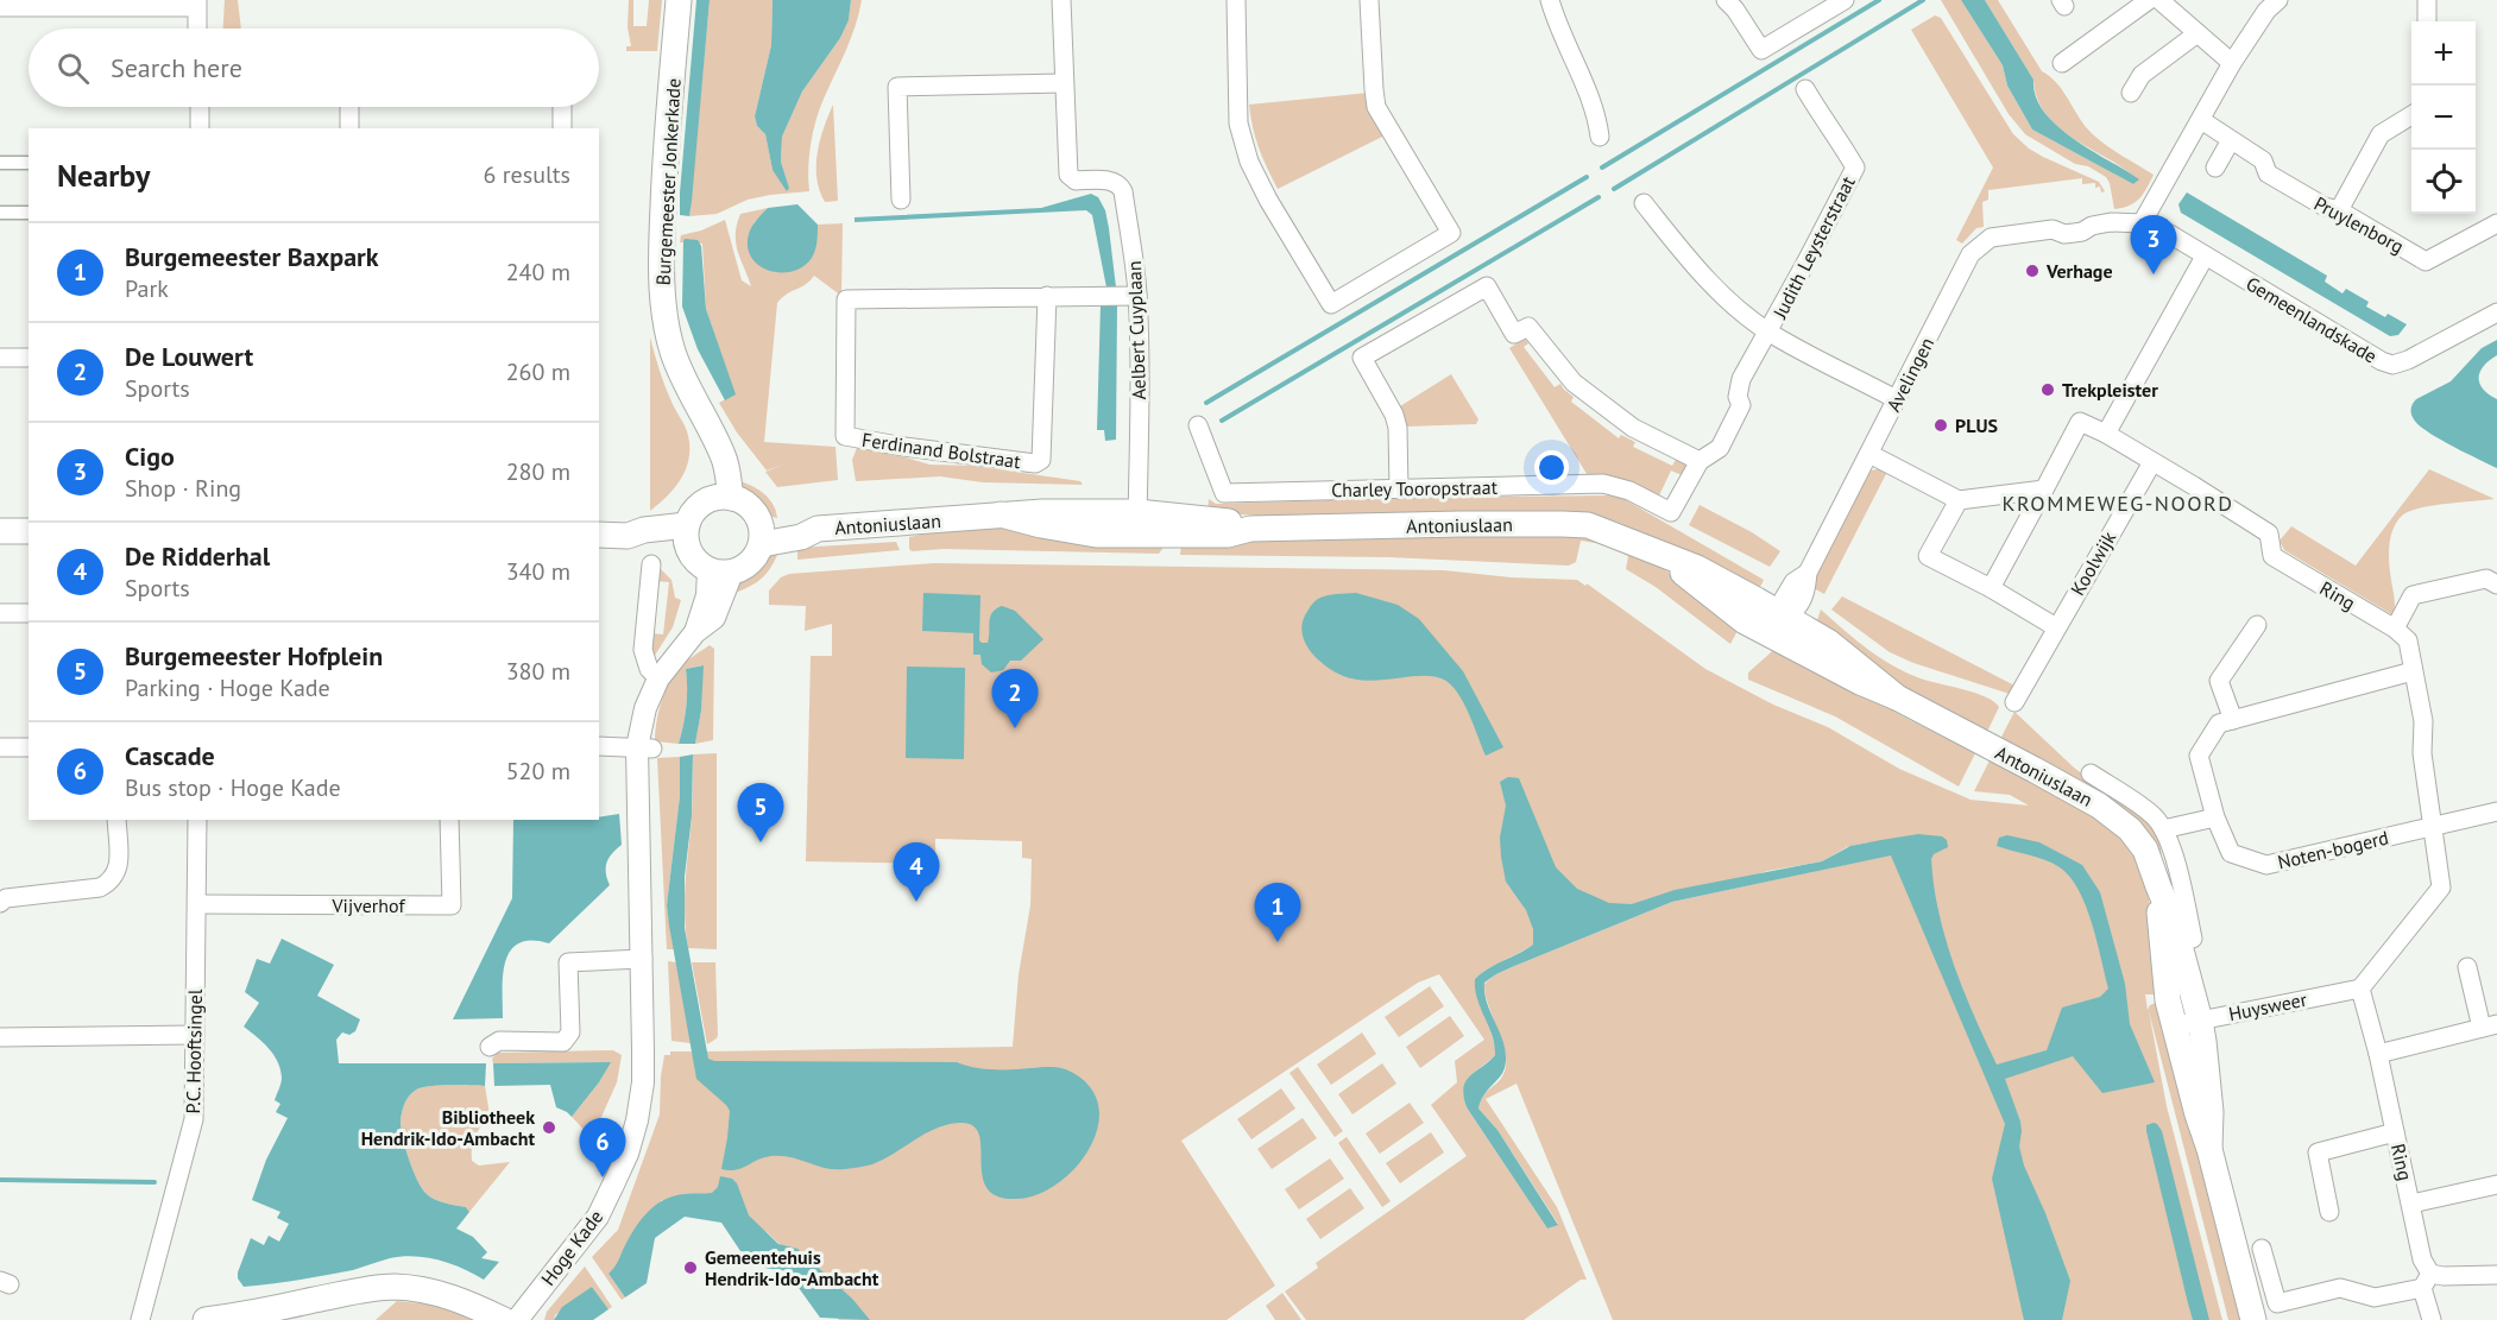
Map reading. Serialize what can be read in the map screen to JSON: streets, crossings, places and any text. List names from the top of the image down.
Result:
{
  "streets": {
    "main road": ["Burgemeester Jonkerkade", "Antoniuslaan"],
    "street": [
      "Pruylenborg",
      "Judith Leysterstraat",
      "Gemeenlandskade",
      "Aelbert Cuyplaan",
      "Avelingen",
      "Ferdinand Bolstraat",
      "Charley Tooropstraat",
      "Koolwijk",
      "Ring",
      "Noten-bogerd",
      "Vijverhof",
      "Huysweer",
      "P.C. Hooftsingel",
      "Hoge Kade"
    ]
  },
  "crossings": [
    ["Burgemeester Jonkerkade", "Antoniuslaan"],
    ["Burgemeester Jonkerkade", "Hoge Kade"],
    ["Aelbert Cuyplaan", "Ferdinand Bolstraat"],
    ["Aelbert Cuyplaan", "Antoniuslaan"],
    ["Avelingen", "Antoniuslaan"],
    ["Antoniuslaan", "Huysweer"],
    ["Antoniuslaan", "Hoge Kade"],
    ["Koolwijk", "Ring"],
    ["Ring", "Noten-bogerd"],
    ["Ring", "Huysweer"],
    ["Vijverhof", "P.C. Hooftsingel"]
  ],
  "districts": ["KROMMEWEG-NOORD"],
  "places": [
    "Verhage",
    "Trekpleister",
    "PLUS",
    "Bibliotheek Hendrik-Ido-Ambacht",
    "Gemeentehuis Hendrik-Ido-Ambacht"
  ],
  "page": {
    "map_buttons": ["+", "−"],
    "search": "Search here",
    "heading": ["Nearby", "6 results"],
    "pins": [
      "3",
      "2",
      "5",
      "4",
      "1",
      "6"
    ],
    "list": [
      {
        "mark": "1",
        "name": "Burgemeester Baxpark",
        "note": "Park",
        "value": "240 m"
      },
      {
        "mark": "2",
        "name": "De Louwert",
        "note": "Sports",
        "value": "260 m"
      },
      {
        "mark": "3",
        "name": "Cigo",
        "note": "Shop · Ring",
        "value": "280 m"
      },
      {
        "mark": "4",
        "name": "De Ridderhal",
        "note": "Sports",
        "value": "340 m"
      },
      {
        "mark": "5",
        "name": "Burgemeester Hofplein",
        "note": "Parking · Hoge Kade",
        "value": "380 m"
      },
      {
        "mark": "6",
        "name": "Cascade",
        "note": "Bus stop · Hoge Kade",
        "value": "520 m"
      }
    ]
  }
}
